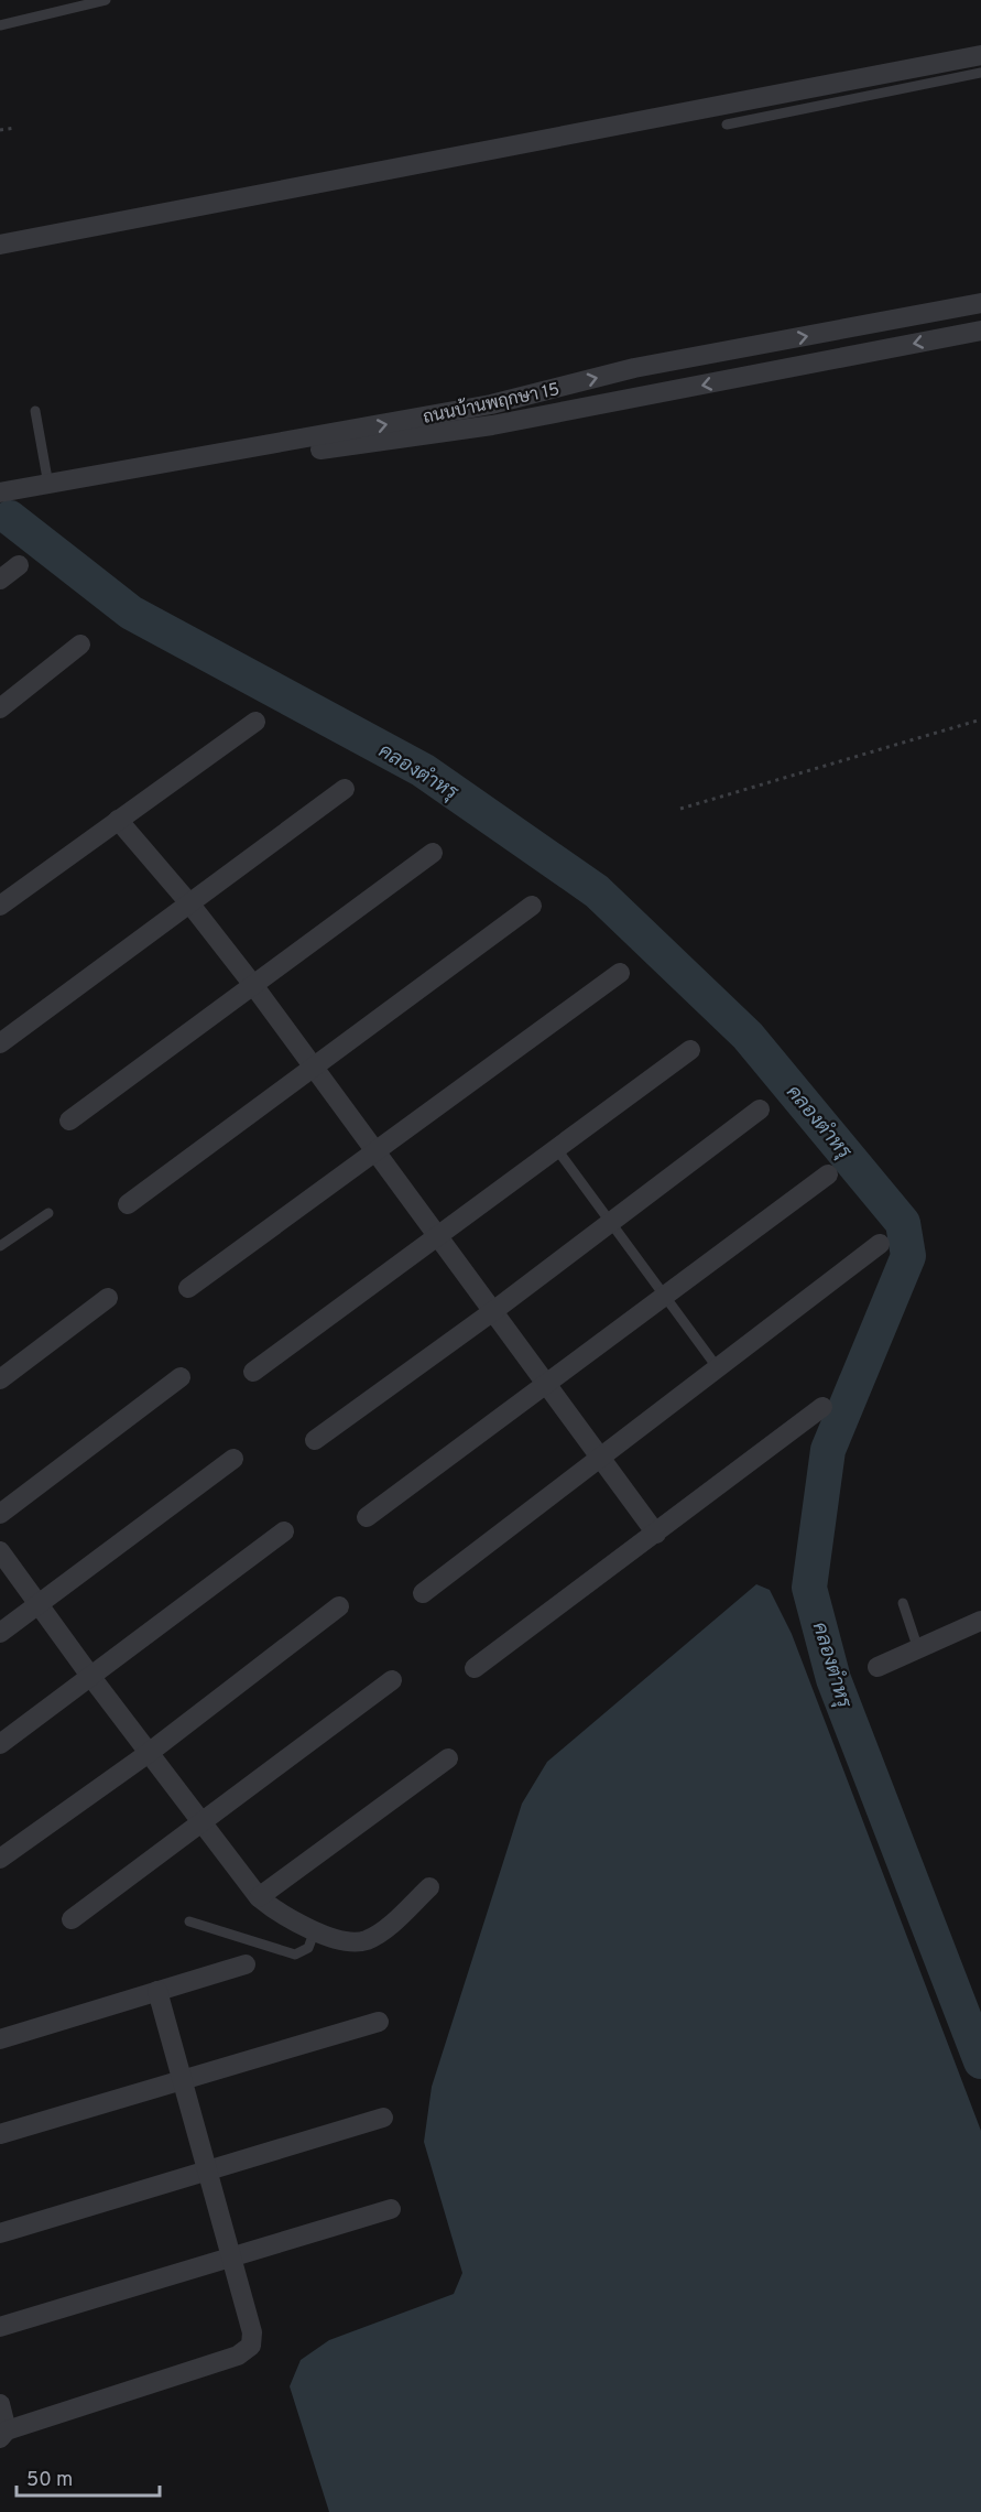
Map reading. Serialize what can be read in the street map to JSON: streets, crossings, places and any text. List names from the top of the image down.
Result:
{
  "streets": {
    "street": ["ถนนบ้านพฤกษา 15"]
  },
  "water": ["คลองตำหรุ"],
  "scale_bar": "50 m"
}
